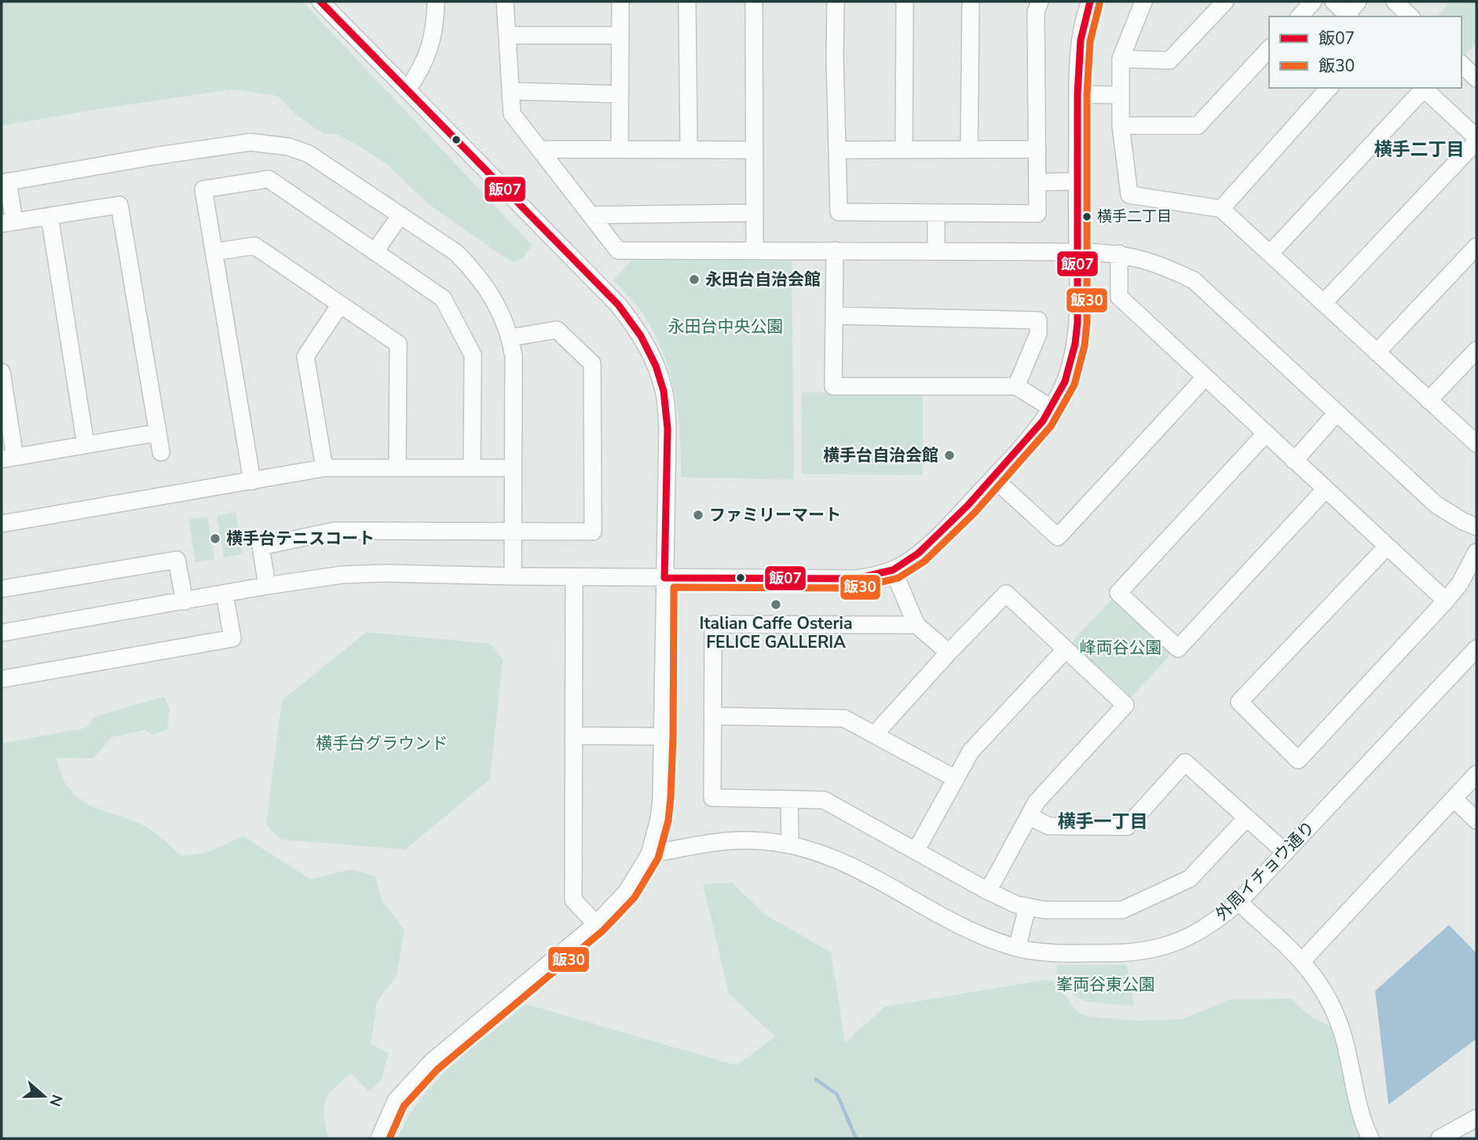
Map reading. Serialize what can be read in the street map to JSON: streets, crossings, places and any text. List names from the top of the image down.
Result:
{
  "streets": {
    "street": ["外周イチョウ通り"]
  },
  "districts": ["横手二丁目", "横手一丁目"],
  "parks": [
    "永田台中央公園",
    "峰両谷公園",
    "横手台グラウンド",
    "峯両谷東公園"
  ],
  "places": [
    "横手二丁目",
    "永田台自治会館",
    "横手台自治会館",
    "ファミリーマート",
    "横手台テニスコート",
    "Italian Caffe Osteria FELICE GALLERIA"
  ],
  "lines": ["transit line 飯07", "transit line 飯30"],
  "legend": ["飯07", "飯30"],
  "north": "right"
}
